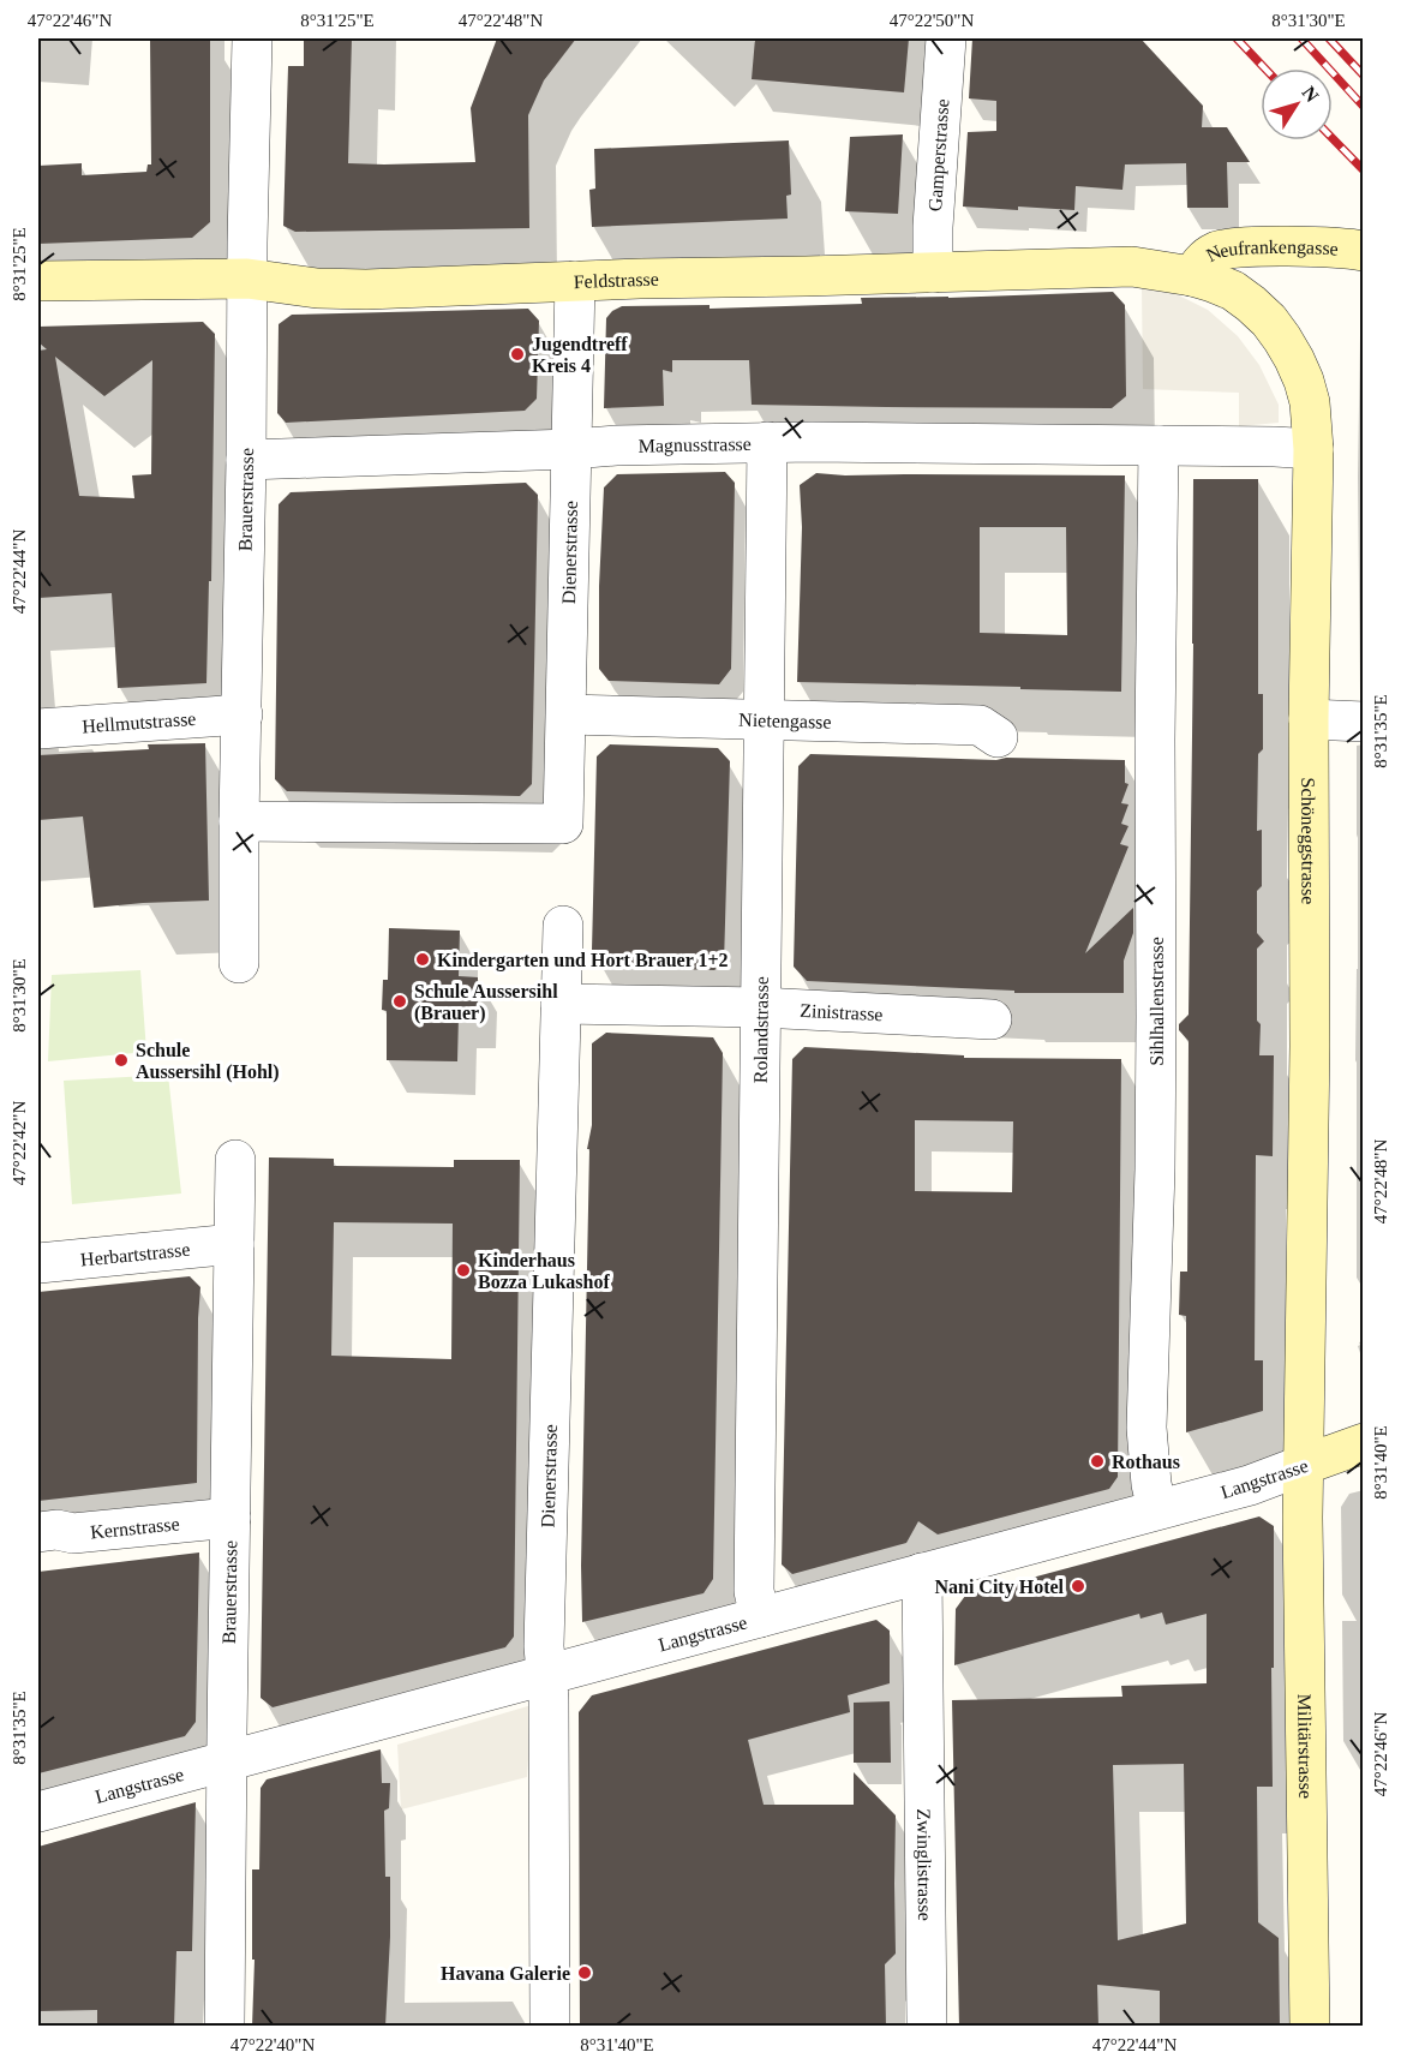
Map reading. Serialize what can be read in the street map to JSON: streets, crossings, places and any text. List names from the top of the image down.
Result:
{
  "streets": {
    "street": [
      "Gamperstrasse",
      "Neufrankengasse",
      "Feldstrasse",
      "Magnusstrasse",
      "Brauerstrasse",
      "Dienerstrasse",
      "Nietengasse",
      "Hellmutstrasse",
      "Schöneggstrasse",
      "Sihlhallenstrasse",
      "Zinistrasse",
      "Rolandstrasse",
      "Herbartstrasse",
      "Langstrasse",
      "Kernstrasse",
      "Militärstrasse",
      "Zwinglistrasse"
    ]
  },
  "crossings": [
    ["Gamperstrasse", "Feldstrasse"],
    ["Neufrankengasse", "Feldstrasse"],
    ["Neufrankengasse", "Schöneggstrasse"],
    ["Feldstrasse", "Brauerstrasse"],
    ["Feldstrasse", "Dienerstrasse"],
    ["Feldstrasse", "Schöneggstrasse"],
    ["Magnusstrasse", "Brauerstrasse"],
    ["Magnusstrasse", "Dienerstrasse"],
    ["Magnusstrasse", "Schöneggstrasse"],
    ["Magnusstrasse", "Sihlhallenstrasse"],
    ["Magnusstrasse", "Rolandstrasse"],
    ["Brauerstrasse", "Dienerstrasse"],
    ["Brauerstrasse", "Hellmutstrasse"],
    ["Brauerstrasse", "Herbartstrasse"],
    ["Brauerstrasse", "Langstrasse"],
    ["Brauerstrasse", "Kernstrasse"],
    ["Dienerstrasse", "Nietengasse"],
    ["Dienerstrasse", "Zinistrasse"],
    ["Dienerstrasse", "Langstrasse"],
    ["Nietengasse", "Rolandstrasse"],
    ["Schöneggstrasse", "Langstrasse"],
    ["Schöneggstrasse", "Militärstrasse"],
    ["Sihlhallenstrasse", "Langstrasse"],
    ["Zinistrasse", "Rolandstrasse"],
    ["Rolandstrasse", "Langstrasse"],
    ["Langstrasse", "Militärstrasse"],
    ["Langstrasse", "Zwinglistrasse"]
  ],
  "places": [
    "Jugendtreff Kreis 4",
    "Kindergarten und Hort Brauer 1+2",
    "Schule Aussersihl (Brauer)",
    "Schule Aussersihl (Hohl)",
    "Kinderhaus Bozza Lukashof",
    "Rothaus",
    "Nani City Hotel",
    "Havana Galerie"
  ],
  "north": "top right",
  "coordinates": [
    "47°22'46\"N",
    "8°31'25\"E",
    "47°22'48\"N",
    "47°22'50\"N",
    "8°31'30\"E",
    "47°22'44\"N",
    "8°31'35\"E",
    "47°22'42\"N",
    "8°31'40\"E",
    "47°22'40\"N"
  ]
}
